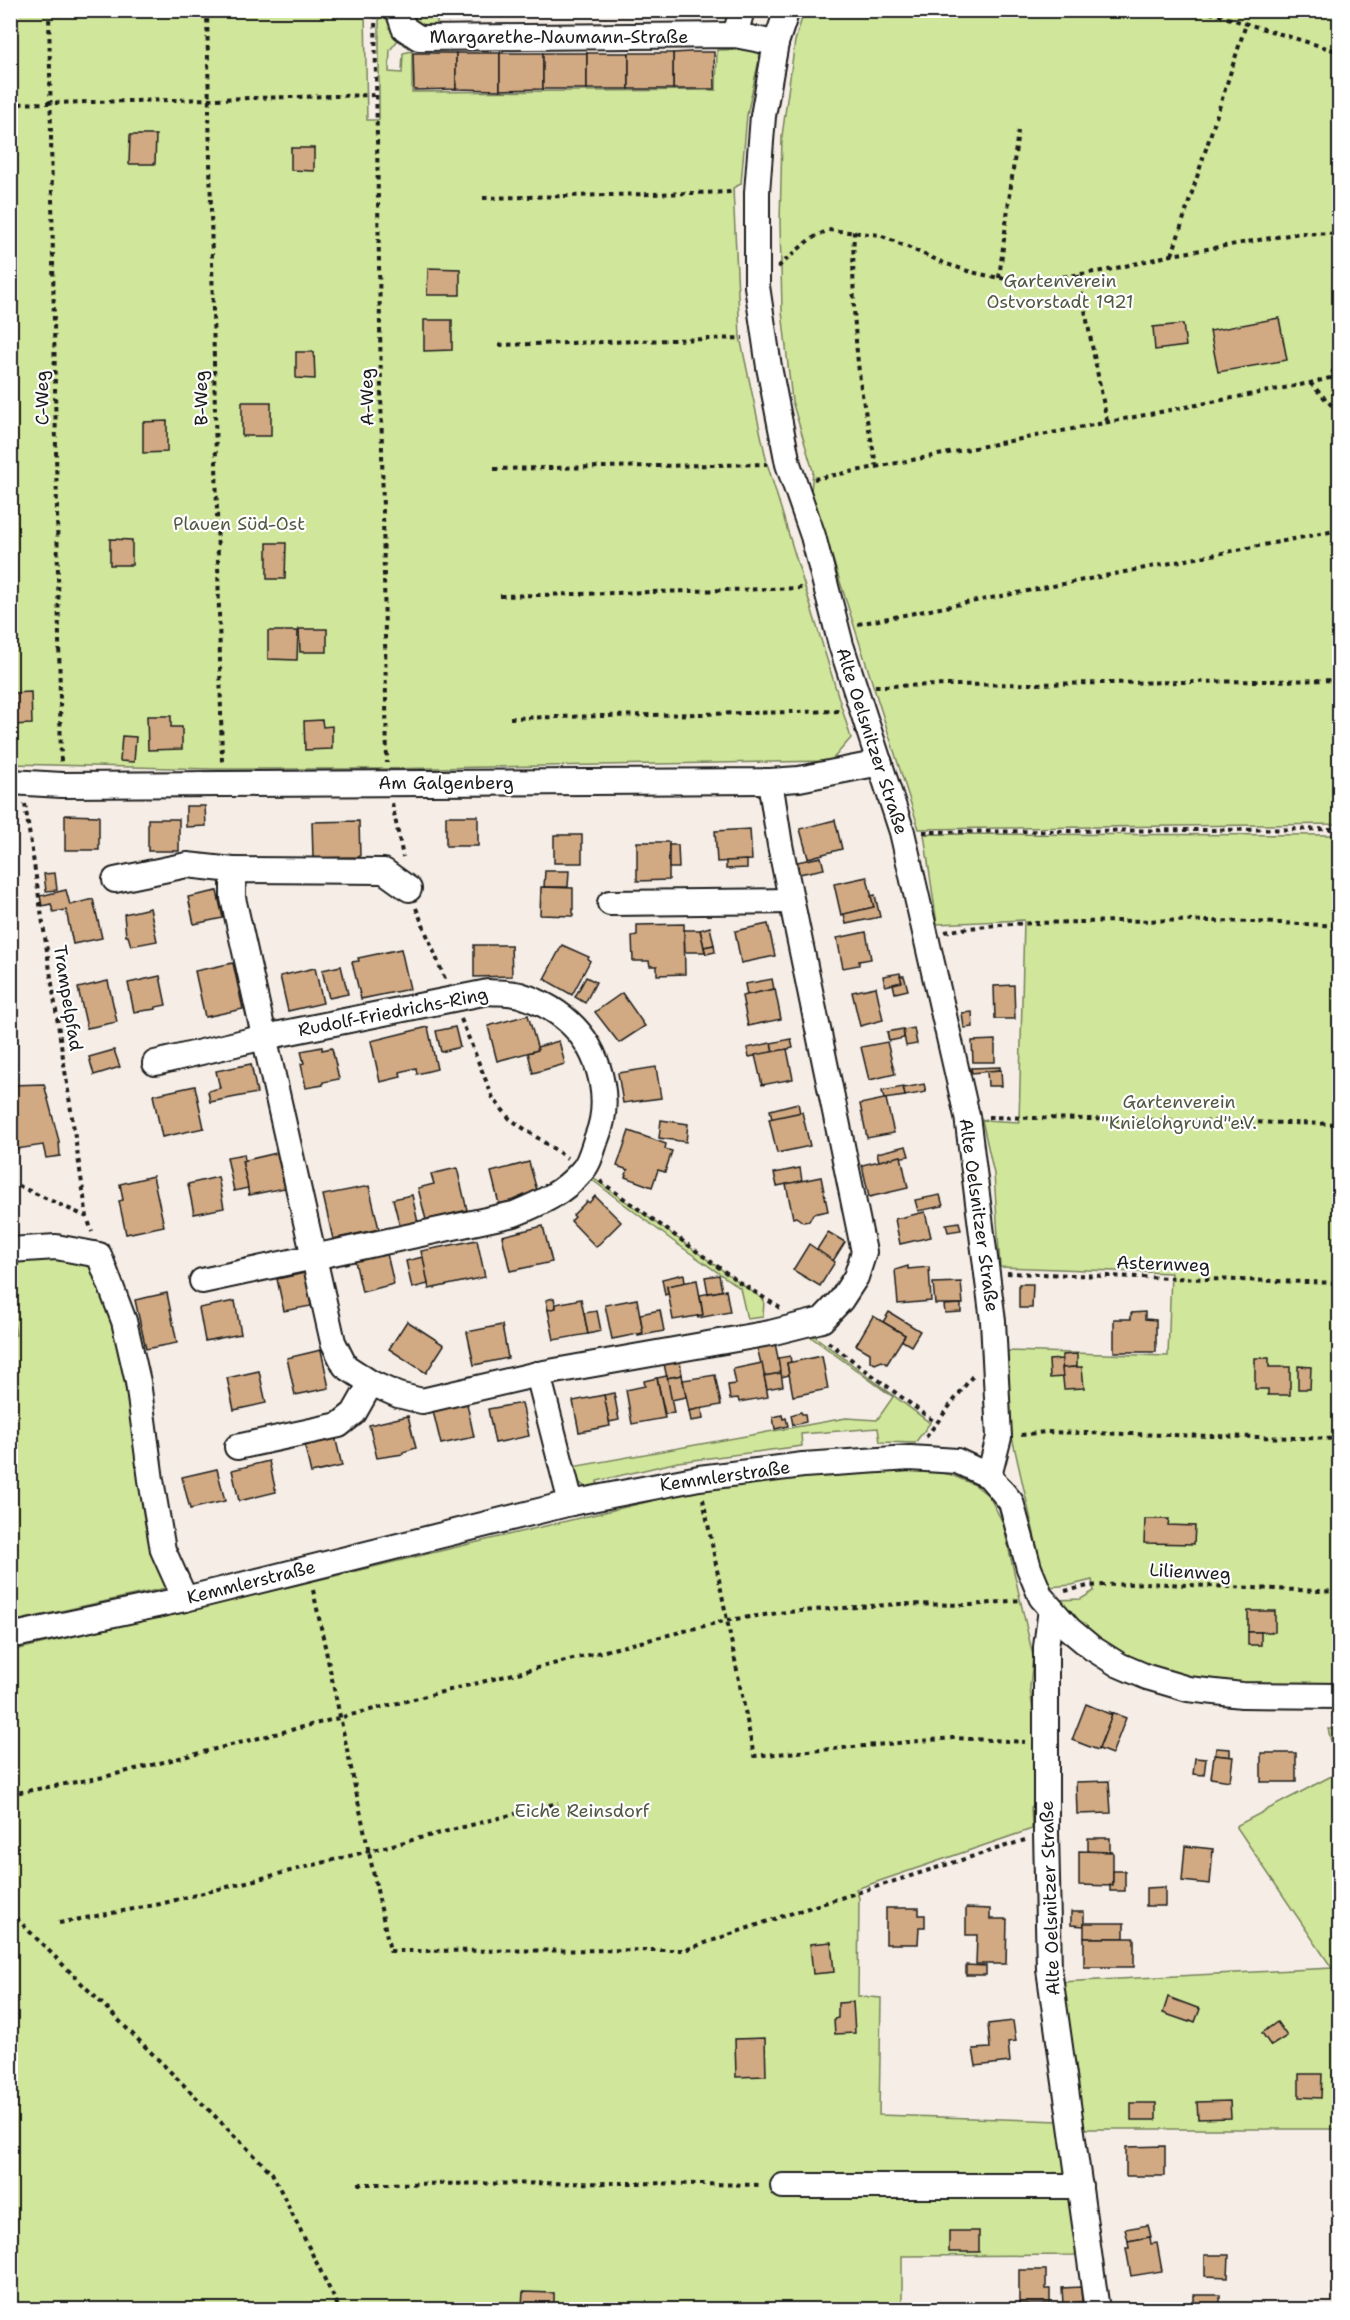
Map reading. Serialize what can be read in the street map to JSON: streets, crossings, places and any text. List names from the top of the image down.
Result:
{
  "streets": {
    "street": [
      "Margarethe-Naumann-Straße",
      "Alte Oelsnitzer Straße",
      "Am Galgenberg",
      "Rudolf-Friedrichs-Ring",
      "Kemmlerstraße"
    ],
    "path": [
      "A-Weg",
      "C-Weg",
      "B-Weg",
      "Trampelpfad",
      "Asternweg",
      "Lilienweg"
    ]
  },
  "crossings": [
    ["Margarethe-Naumann-Straße", "Alte Oelsnitzer Straße"],
    ["A-Weg", "Am Galgenberg"],
    ["C-Weg", "Am Galgenberg"],
    ["B-Weg", "Am Galgenberg"],
    ["Alte Oelsnitzer Straße", "Am Galgenberg"],
    ["Alte Oelsnitzer Straße", "Asternweg"],
    ["Alte Oelsnitzer Straße", "Kemmlerstraße"],
    ["Alte Oelsnitzer Straße", "Lilienweg"],
    ["Am Galgenberg", "Trampelpfad"],
    ["Kemmlerstraße", "Lilienweg"]
  ],
  "parks": [
    "Gartenverein Ostvorstadt 1921",
    "Plauen Süd-Ost",
    "Gartenverein \"Knielohgrund\"e.V.",
    "Eiche Reinsdorf"
  ]
}
